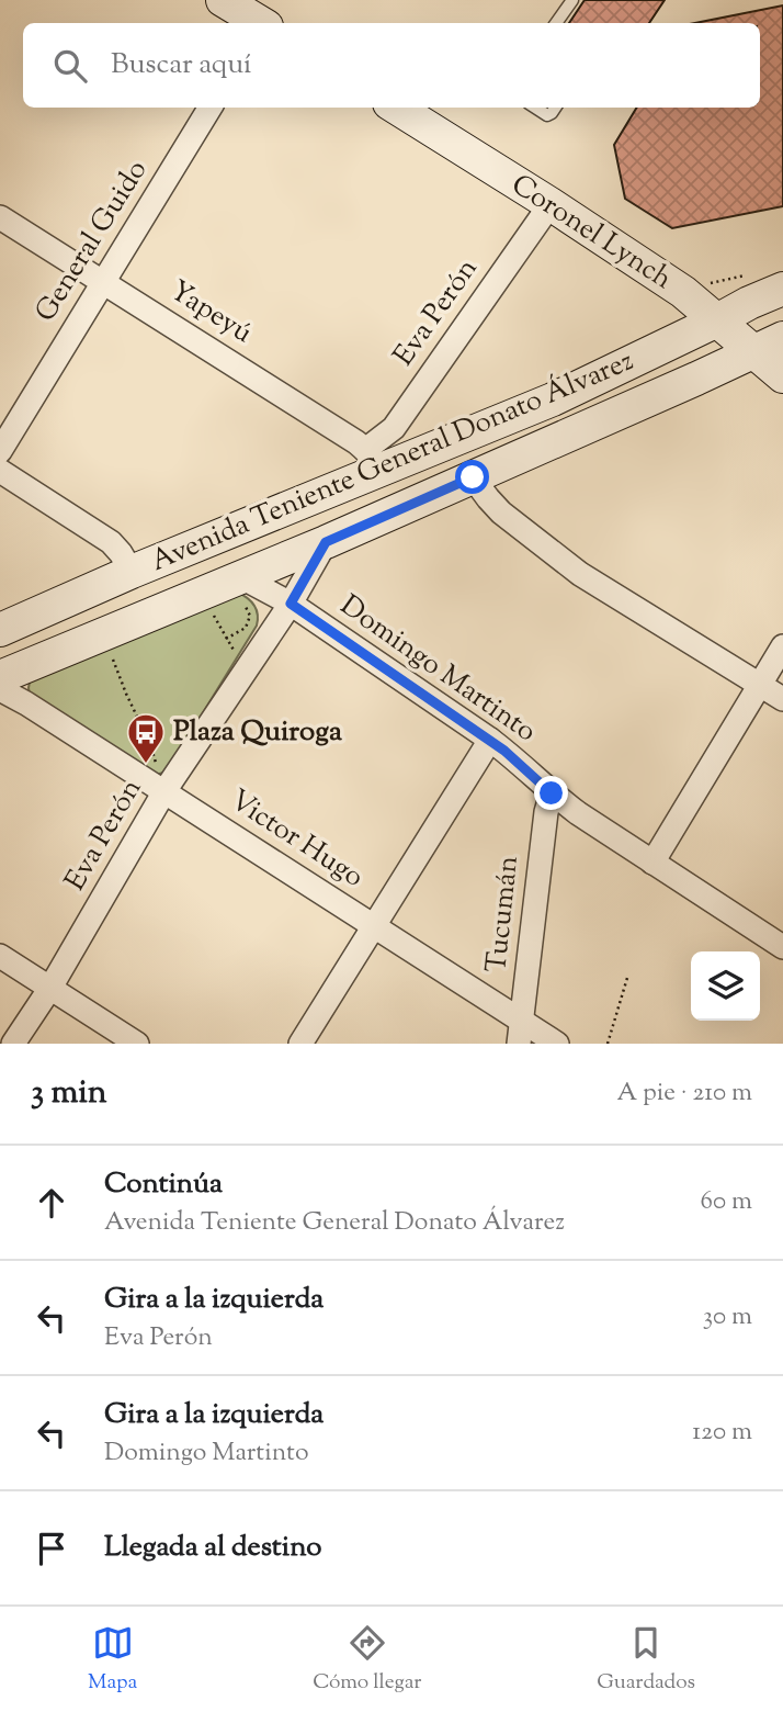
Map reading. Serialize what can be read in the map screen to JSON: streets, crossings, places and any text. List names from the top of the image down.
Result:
{
  "streets": {
    "main road": ["Coronel Lynch", "Avenida Teniente General Donato Álvarez"],
    "street": [
      "General Guido",
      "Yapeyú",
      "Eva Perón",
      "Domingo Martinto",
      "Victor Hugo",
      "Tucumán"
    ]
  },
  "crossings": [
    ["Coronel Lynch", "Eva Perón"],
    ["Coronel Lynch", "Avenida Teniente General Donato Álvarez"],
    ["General Guido", "Yapeyú"],
    ["Yapeyú", "Eva Perón"],
    ["Yapeyú", "Avenida Teniente General Donato Álvarez"],
    ["Eva Perón", "Avenida Teniente General Donato Álvarez"],
    ["Eva Perón", "Domingo Martinto"],
    ["Eva Perón", "Victor Hugo"],
    ["Avenida Teniente General Donato Álvarez", "Domingo Martinto"],
    ["Domingo Martinto", "Tucumán"],
    ["Victor Hugo", "Tucumán"]
  ],
  "places": {
    "bus stop": ["Plaza Quiroga"]
  },
  "page": {
    "search": "Buscar aquí",
    "heading": ["3 min", "A pie · 210 m"],
    "list": [
      ["Continúa", "Avenida Teniente General Donato Álvarez", "60 m"],
      ["Gira a la izquierda", "Eva Perón", "30 m"],
      ["Gira a la izquierda", "Domingo Martinto", "120 m"],
      "Llegada al destino"
    ],
    "nav": ["Mapa", "Cómo llegar", "Guardados"]
  }
}
